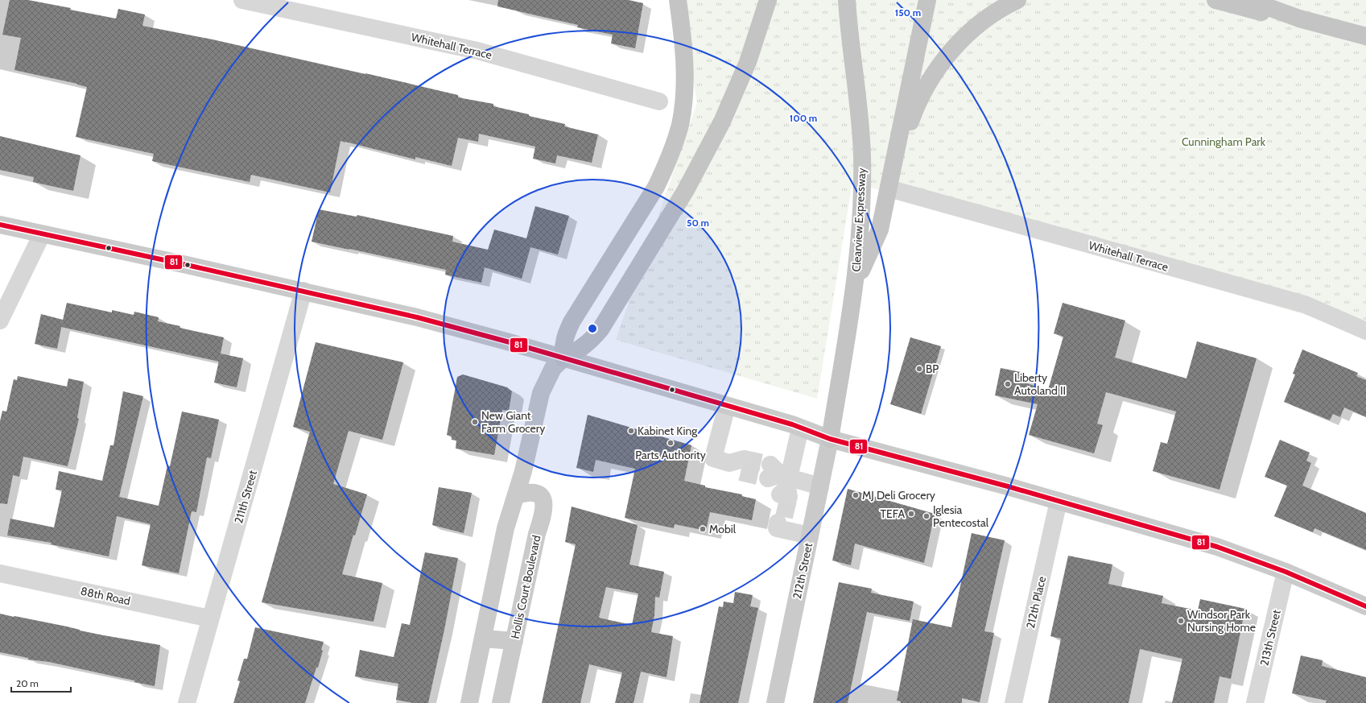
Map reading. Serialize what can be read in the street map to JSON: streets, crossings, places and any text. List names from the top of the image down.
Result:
{
  "streets": {
    "highway": ["Clearview Expressway"],
    "main road": ["212th Street", "Hollis Court Boulevard"],
    "street": [
      "Whitehall Terrace",
      "211th Street",
      "88th Road",
      "212th Place",
      "213th Street"
    ]
  },
  "crossings": [
    ["Clearview Expressway", "212th Street"],
    ["211th Street", "88th Road"]
  ],
  "parks": ["Cunningham Park"],
  "places": [
    "BP",
    "Liberty Autoland II",
    "New Giant Farm Grocery",
    "Kabinet King",
    "Parts Authority",
    "MJ Deli Grocery",
    "TEFA",
    "Iglesia Pentecostal",
    "Mobil",
    "Windsor Park Nursing Home"
  ],
  "lines": ["transit line 81"],
  "scale_bar": "20 m",
  "rings": ["150 m", "100 m", "50 m"]
}
